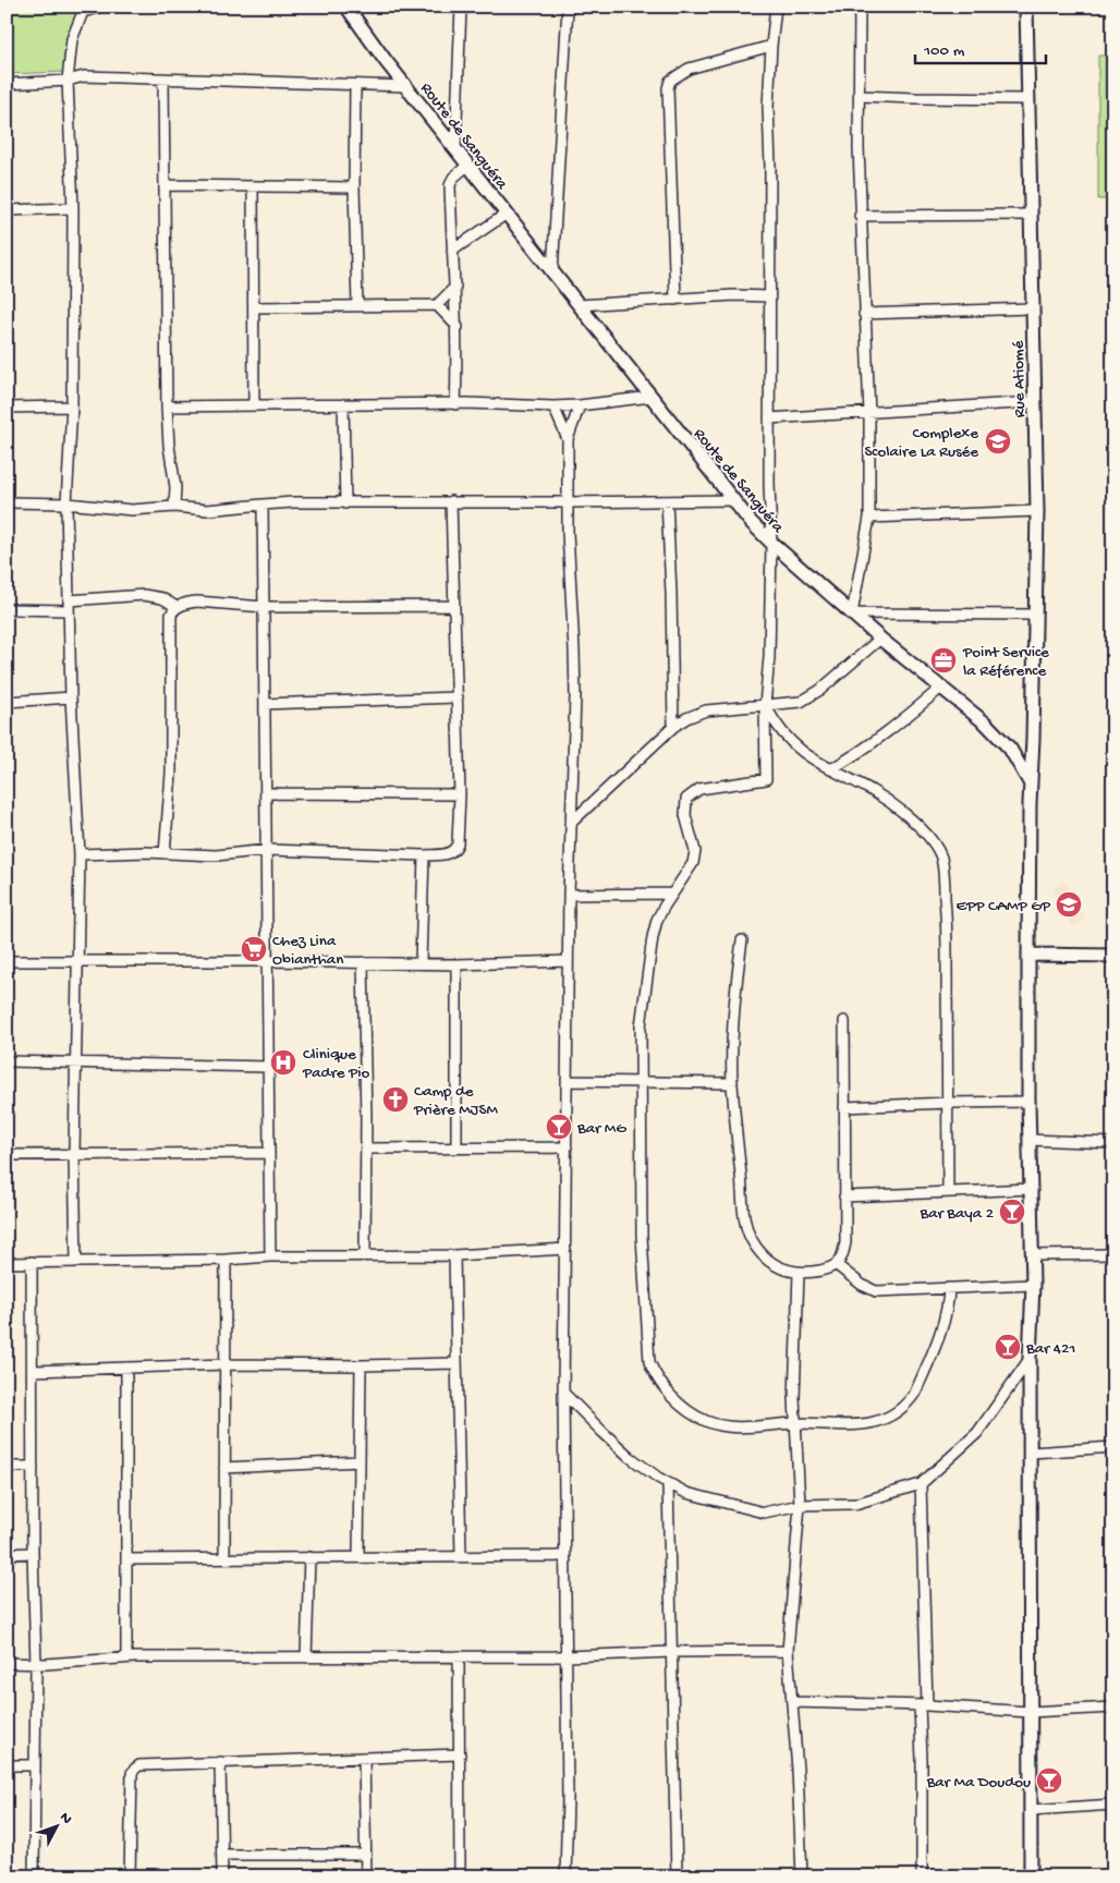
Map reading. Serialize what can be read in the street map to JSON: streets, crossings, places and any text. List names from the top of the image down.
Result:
{
  "streets": {
    "street": ["Route de Sanguéra", "Rue Atiomé"]
  },
  "crossings": [
    ["Route de Sanguéra", "Rue Atiomé"]
  ],
  "places": {
    "school or university": ["Complexe Scolaire La Rusée", "EPP CAMP GP"],
    "office": ["Point Service la Référence"],
    "supermarket": ["Chez Lina Obianthan"],
    "hospital": ["Clinique Padre Pio"],
    "church": ["Camp de Prière MJSM"],
    "bar": [
      "Bar MG",
      "Bar Baya 2",
      "Bar 421",
      "Bar Ma Doudou"
    ]
  },
  "scale_bar": "100 m",
  "north": "top right"
}
